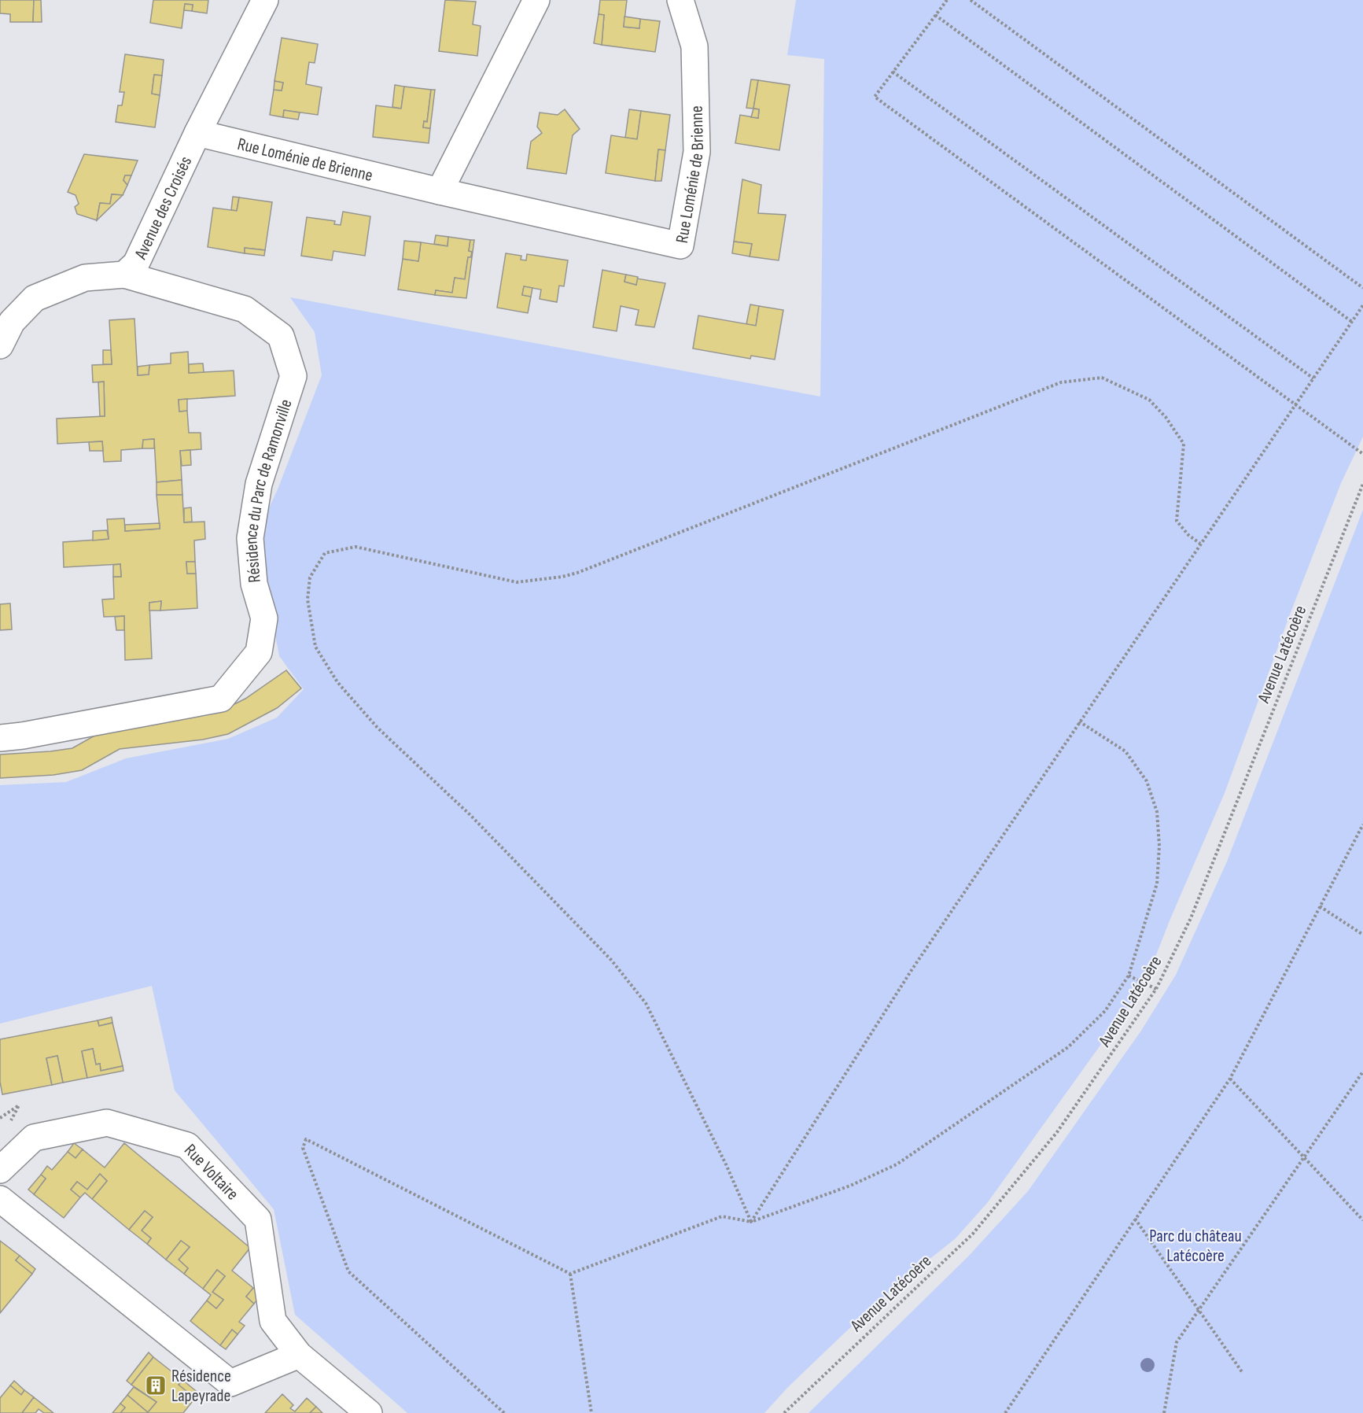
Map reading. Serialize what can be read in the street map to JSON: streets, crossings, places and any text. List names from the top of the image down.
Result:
{
  "streets": {
    "street": [
      "Rue Loménie de Brienne",
      "Avenue des Croisés",
      "Résidence du Parc de Ramonville",
      "Rue Voltaire"
    ],
    "path": ["Avenue Latécoère"]
  },
  "crossings": [
    ["Rue Loménie de Brienne", "Avenue des Croisés"],
    ["Avenue des Croisés", "Résidence du Parc de Ramonville"]
  ],
  "parks": ["Parc du château Latécoère"],
  "places": {
    "building": ["Résidence Lapeyrade"]
  }
}
